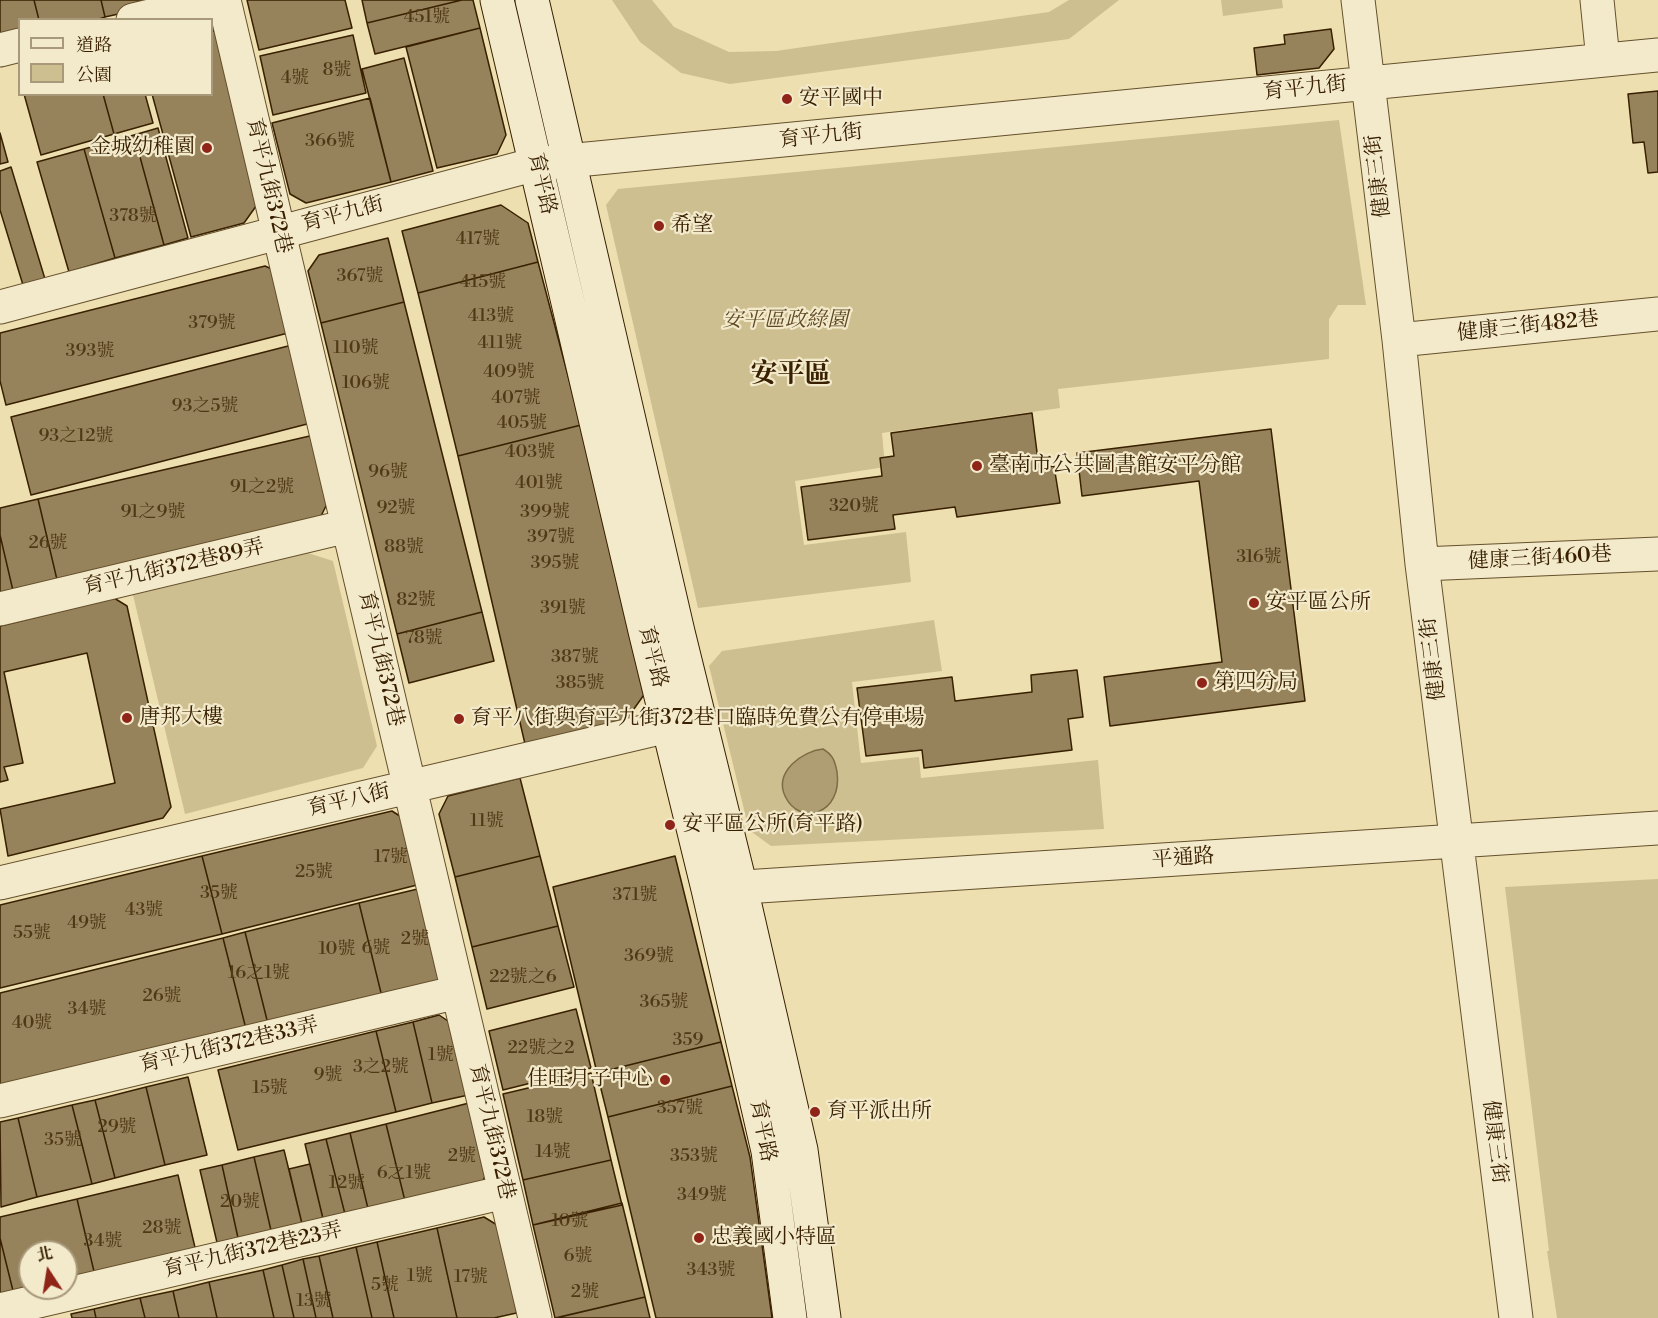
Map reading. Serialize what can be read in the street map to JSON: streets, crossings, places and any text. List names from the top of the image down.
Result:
{
  "streets": {
    "street": [
      "育平九街",
      "健康三街",
      "育平路",
      "育平九街372巷",
      "健康三街482巷",
      "健康三街460巷",
      "育平九街372巷89弄",
      "育平八街",
      "平通路",
      "育平九街372巷33弄",
      "育平九街372巷23弄"
    ]
  },
  "crossings": [
    ["育平九街", "健康三街"],
    ["育平九街", "育平路"],
    ["育平九街", "育平九街372巷"],
    ["健康三街", "健康三街482巷"],
    ["健康三街", "健康三街460巷"],
    ["健康三街", "平通路"],
    ["育平路", "育平八街"],
    ["育平路", "平通路"],
    ["育平九街372巷", "育平九街372巷89弄"],
    ["育平九街372巷", "育平八街"],
    ["育平九街372巷", "育平九街372巷33弄"],
    ["育平九街372巷", "育平九街372巷23弄"]
  ],
  "districts": ["安平區"],
  "parks": ["安平區政綠園"],
  "places": [
    "安平國中",
    "金城幼稚園",
    "希望",
    "臺南市公共圖書館安平分館",
    "安平區公所",
    "第四分局",
    "唐邦大樓",
    "育平八街與育平九街372巷口臨時免費公有停車場",
    "安平區公所(育平路)",
    "佳旺月子中心",
    "育平派出所",
    "忠義國小特區"
  ],
  "house_numbers": [
    "451號",
    "8號",
    "4號",
    "366號",
    "378號",
    "417號",
    "367號",
    "415號",
    "413號",
    "379號",
    "411號",
    "110號",
    "393號",
    "409號",
    "106號",
    "407號",
    "93之5號",
    "405號",
    "93之12號",
    "403號",
    "96號",
    "401號",
    "91之2號",
    "320號",
    "92號",
    "91之9號",
    "399號",
    "397號",
    "26號",
    "88號",
    "316號",
    "395號",
    "82號",
    "391號",
    "78號",
    "387號",
    "385號",
    "11號",
    "17號",
    "25號",
    "35號",
    "371號",
    "43號",
    "49號",
    "55號",
    "2號",
    "6號",
    "10號",
    "369號",
    "16之1號",
    "22號之6",
    "26號",
    "365號",
    "34號",
    "40號",
    "359",
    "22號之2",
    "1號",
    "3之2號",
    "9號",
    "15號",
    "357號",
    "18號",
    "29號",
    "35號",
    "14號",
    "2號",
    "353號",
    "6之1號",
    "12號",
    "349號",
    "20號",
    "10號",
    "28號",
    "34號",
    "6號",
    "343號",
    "1號",
    "17號",
    "5號",
    "2號",
    "13號"
  ],
  "legend": ["道路", "公園"],
  "north": "top"
}
